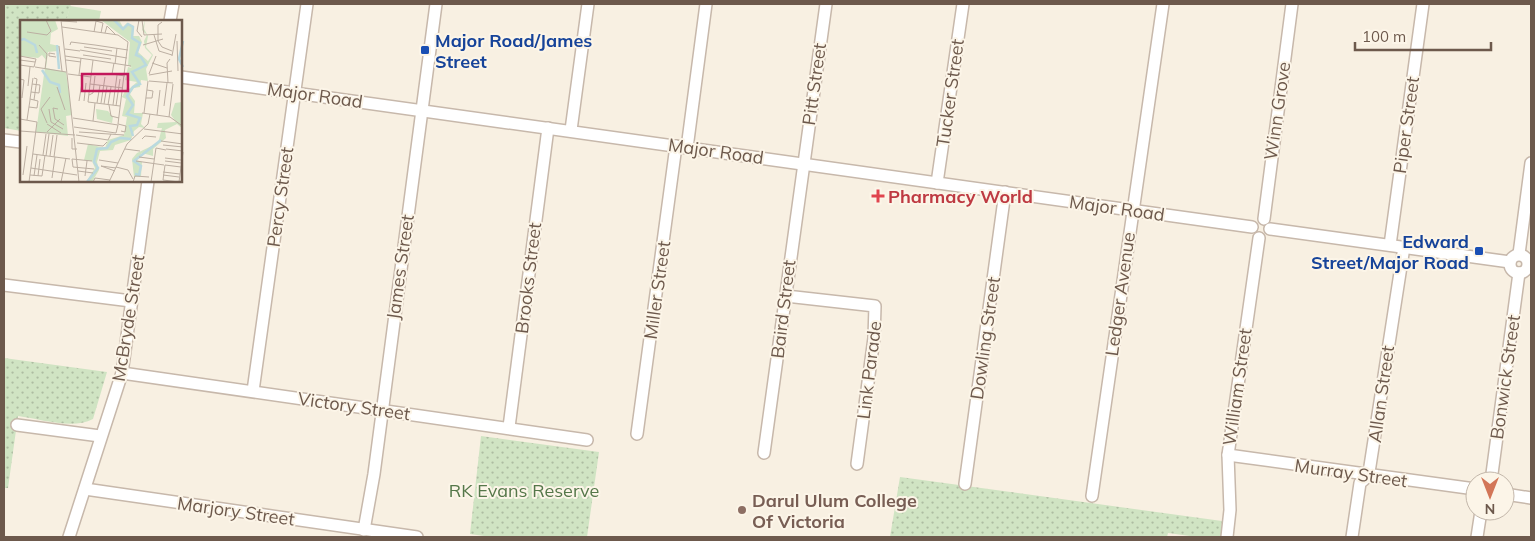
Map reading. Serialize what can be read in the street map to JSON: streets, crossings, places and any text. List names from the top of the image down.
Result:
{
  "streets": {
    "street": [
      "Pitt Street",
      "Tucker Street",
      "Major Road",
      "Winn Grove",
      "Piper Street",
      "Percy Street",
      "James Street",
      "Brooks Street",
      "Miller Street",
      "Ledger Avenue",
      "Baird Street",
      "McBryde Street",
      "Dowling Street",
      "Link Parade",
      "Bonwick Street",
      "William Street",
      "Allan Street",
      "Victory Street",
      "Murray Street",
      "Marjory Street"
    ]
  },
  "crossings": [
    ["Pitt Street", "Major Road"],
    ["Pitt Street", "Baird Street"],
    ["Tucker Street", "Major Road"],
    ["Major Road", "Winn Grove"],
    ["Major Road", "Percy Street"],
    ["Major Road", "James Street"],
    ["Major Road", "Brooks Street"],
    ["Major Road", "Miller Street"],
    ["Major Road", "Ledger Avenue"],
    ["Major Road", "Baird Street"],
    ["Major Road", "Dowling Street"],
    ["Major Road", "William Street"],
    ["Winn Grove", "William Street"],
    ["Percy Street", "Victory Street"],
    ["James Street", "Victory Street"],
    ["James Street", "Marjory Street"],
    ["Brooks Street", "Victory Street"],
    ["Baird Street", "Link Parade"],
    ["McBryde Street", "Victory Street"],
    ["McBryde Street", "Marjory Street"],
    ["William Street", "Murray Street"],
    ["Allan Street", "Murray Street"]
  ],
  "parks": ["RK Evans Reserve"],
  "places": {
    "transit": ["Major Road/James Street", "Edward Street/Major Road"],
    "health": ["Pharmacy World"],
    "other": ["Darul Ulum College Of Victoria"]
  },
  "scale_bar": "100 m",
  "north": "bottom"
}
